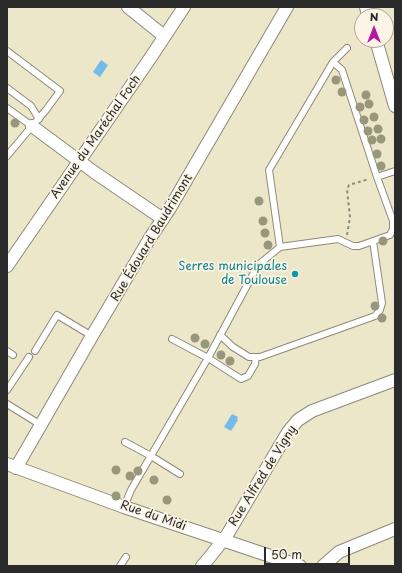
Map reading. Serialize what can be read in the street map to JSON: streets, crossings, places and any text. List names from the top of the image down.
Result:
{
  "streets": {
    "street": [
      "Avenue du Maréchal Foch",
      "Rue Édouard Baudrimont",
      "Rue Alfred de Vigny",
      "Rue du Midi"
    ]
  },
  "crossings": [
    ["Rue Édouard Baudrimont", "Rue du Midi"],
    ["Rue Alfred de Vigny", "Rue du Midi"]
  ],
  "places": ["Serres municipales de Toulouse"],
  "scale_bar": "50 m",
  "north": "top"
}
